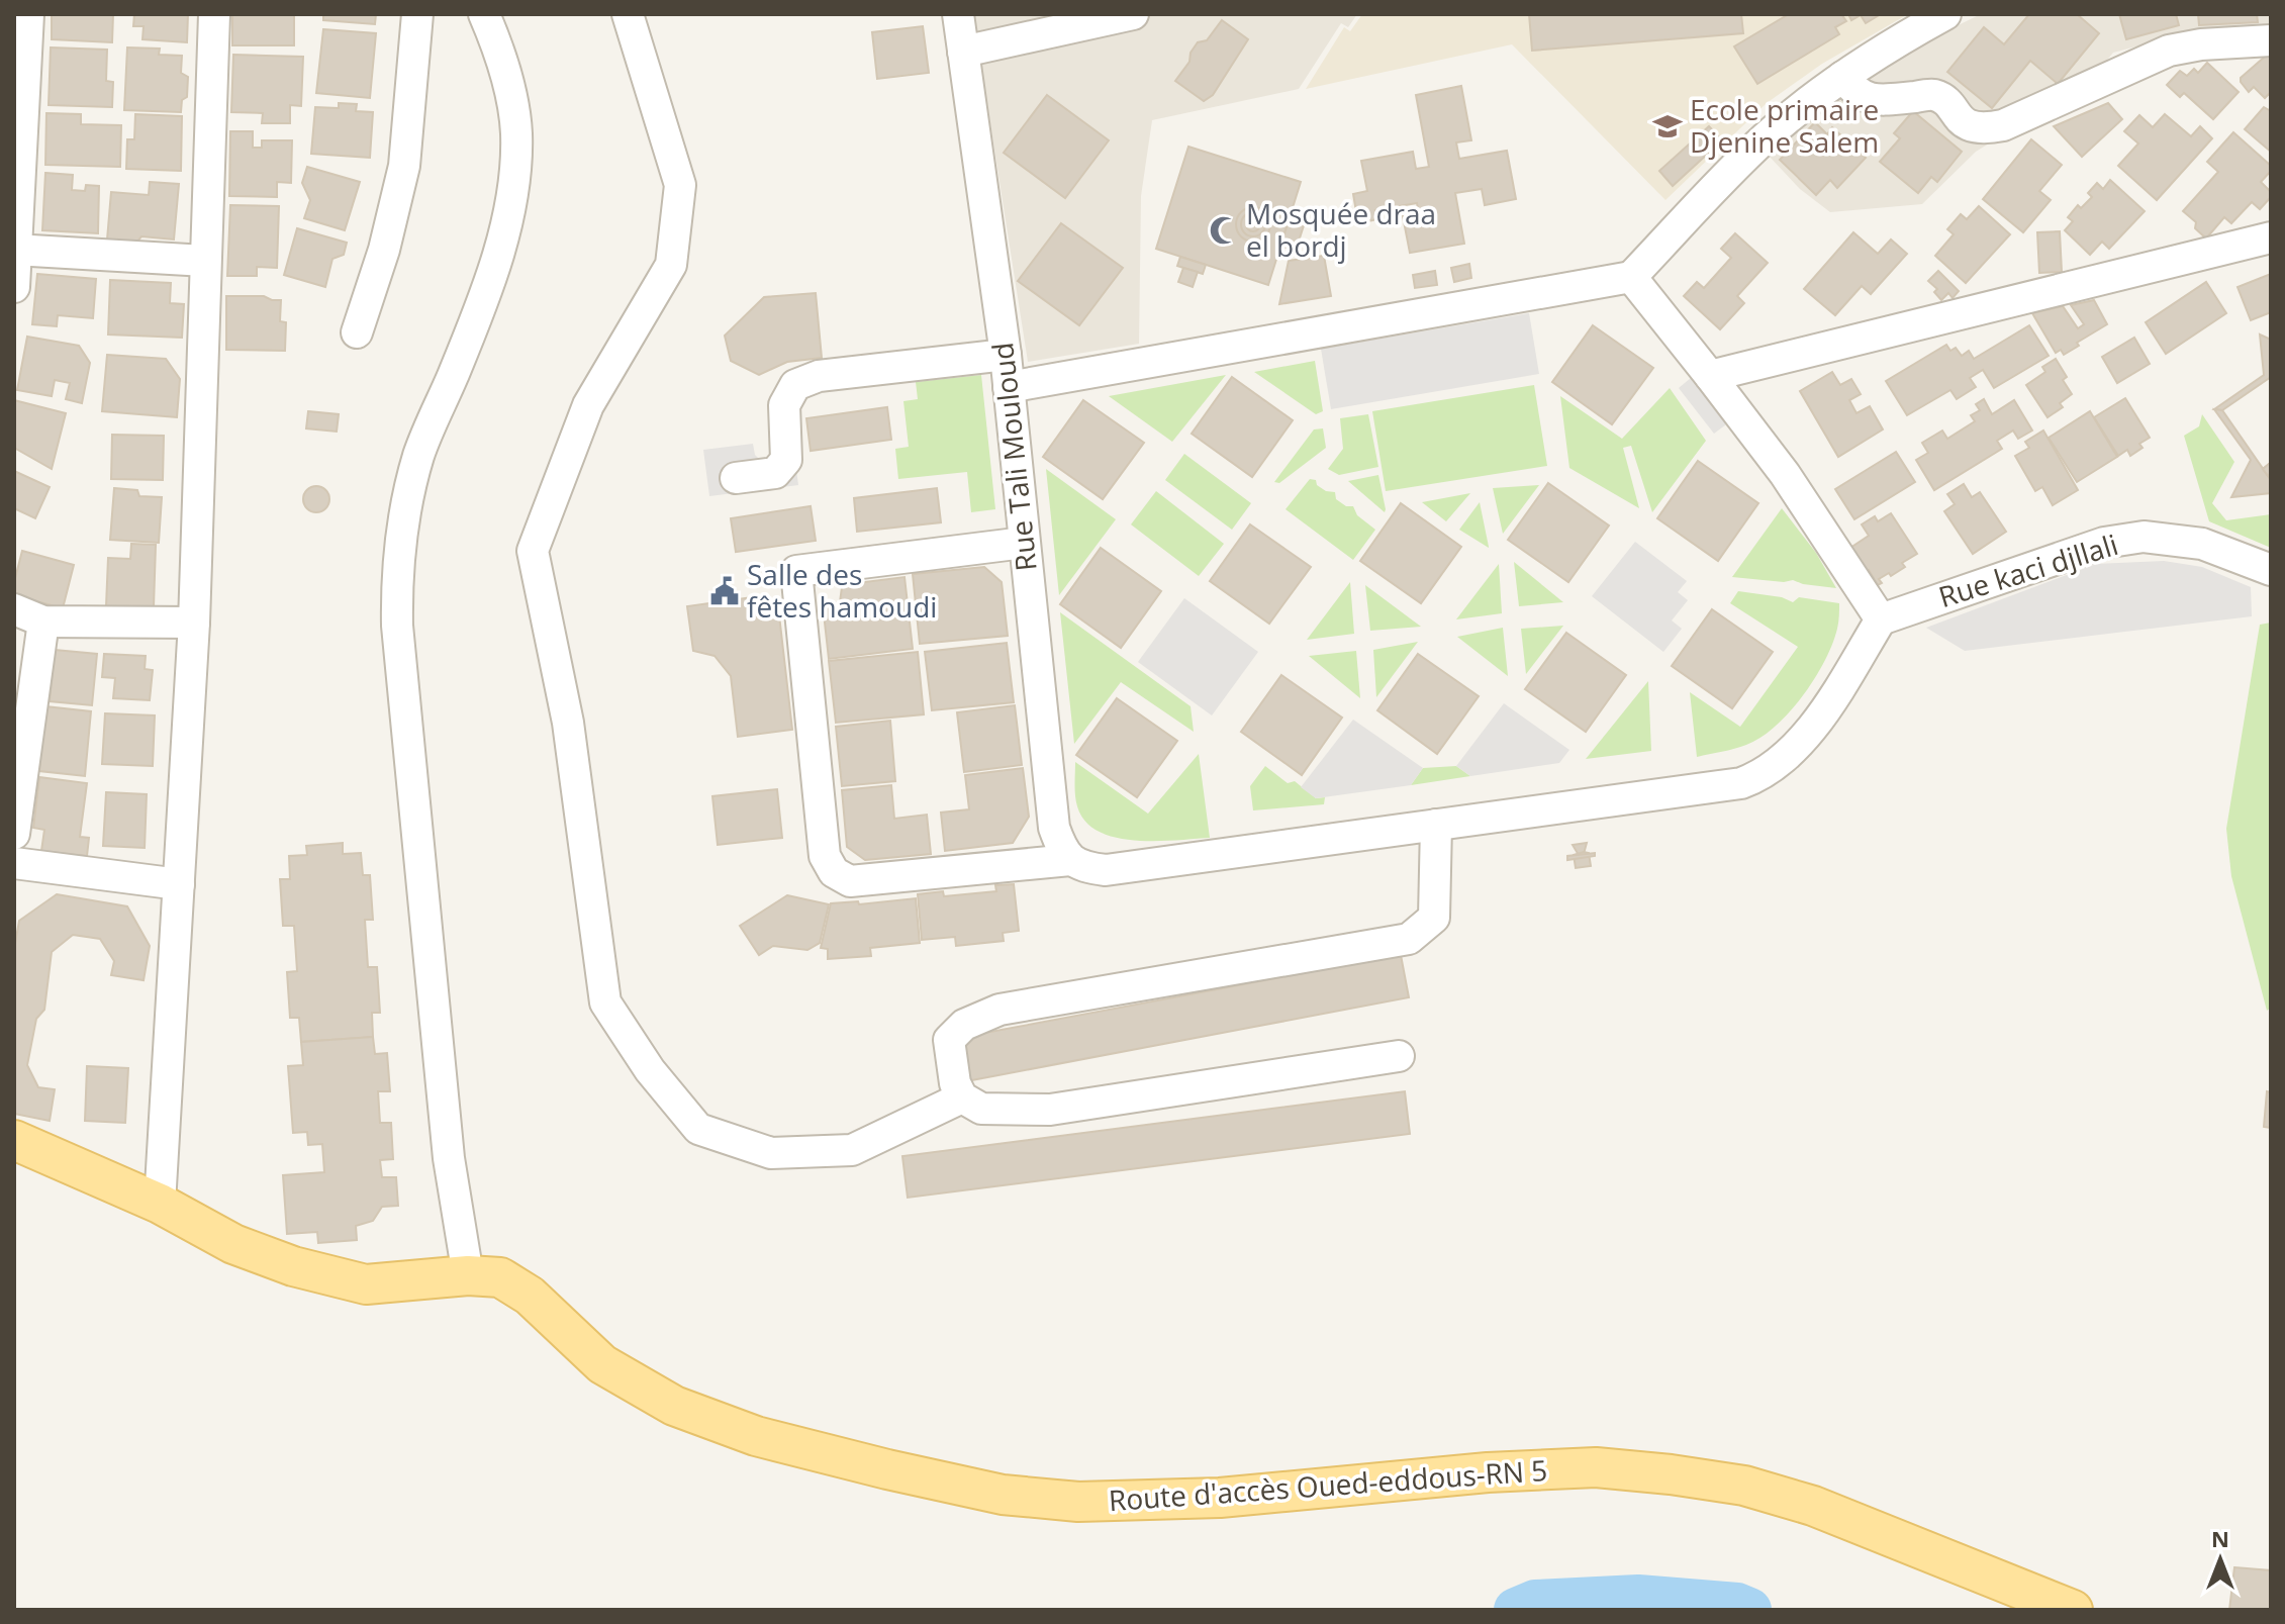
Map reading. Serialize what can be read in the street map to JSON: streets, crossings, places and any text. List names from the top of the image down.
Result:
{
  "streets": {
    "main road": ["Route d'accès Oued-eddous-RN 5"],
    "street": ["Rue Tali Mouloud", "Rue kaci djllali"]
  },
  "places": {
    "school or university": ["Ecole primaire Djenine Salem"],
    "mosque": ["Mosquée draa el bordj"],
    "public building": ["Salle des fêtes hamoudi"]
  },
  "north": "top"
}
